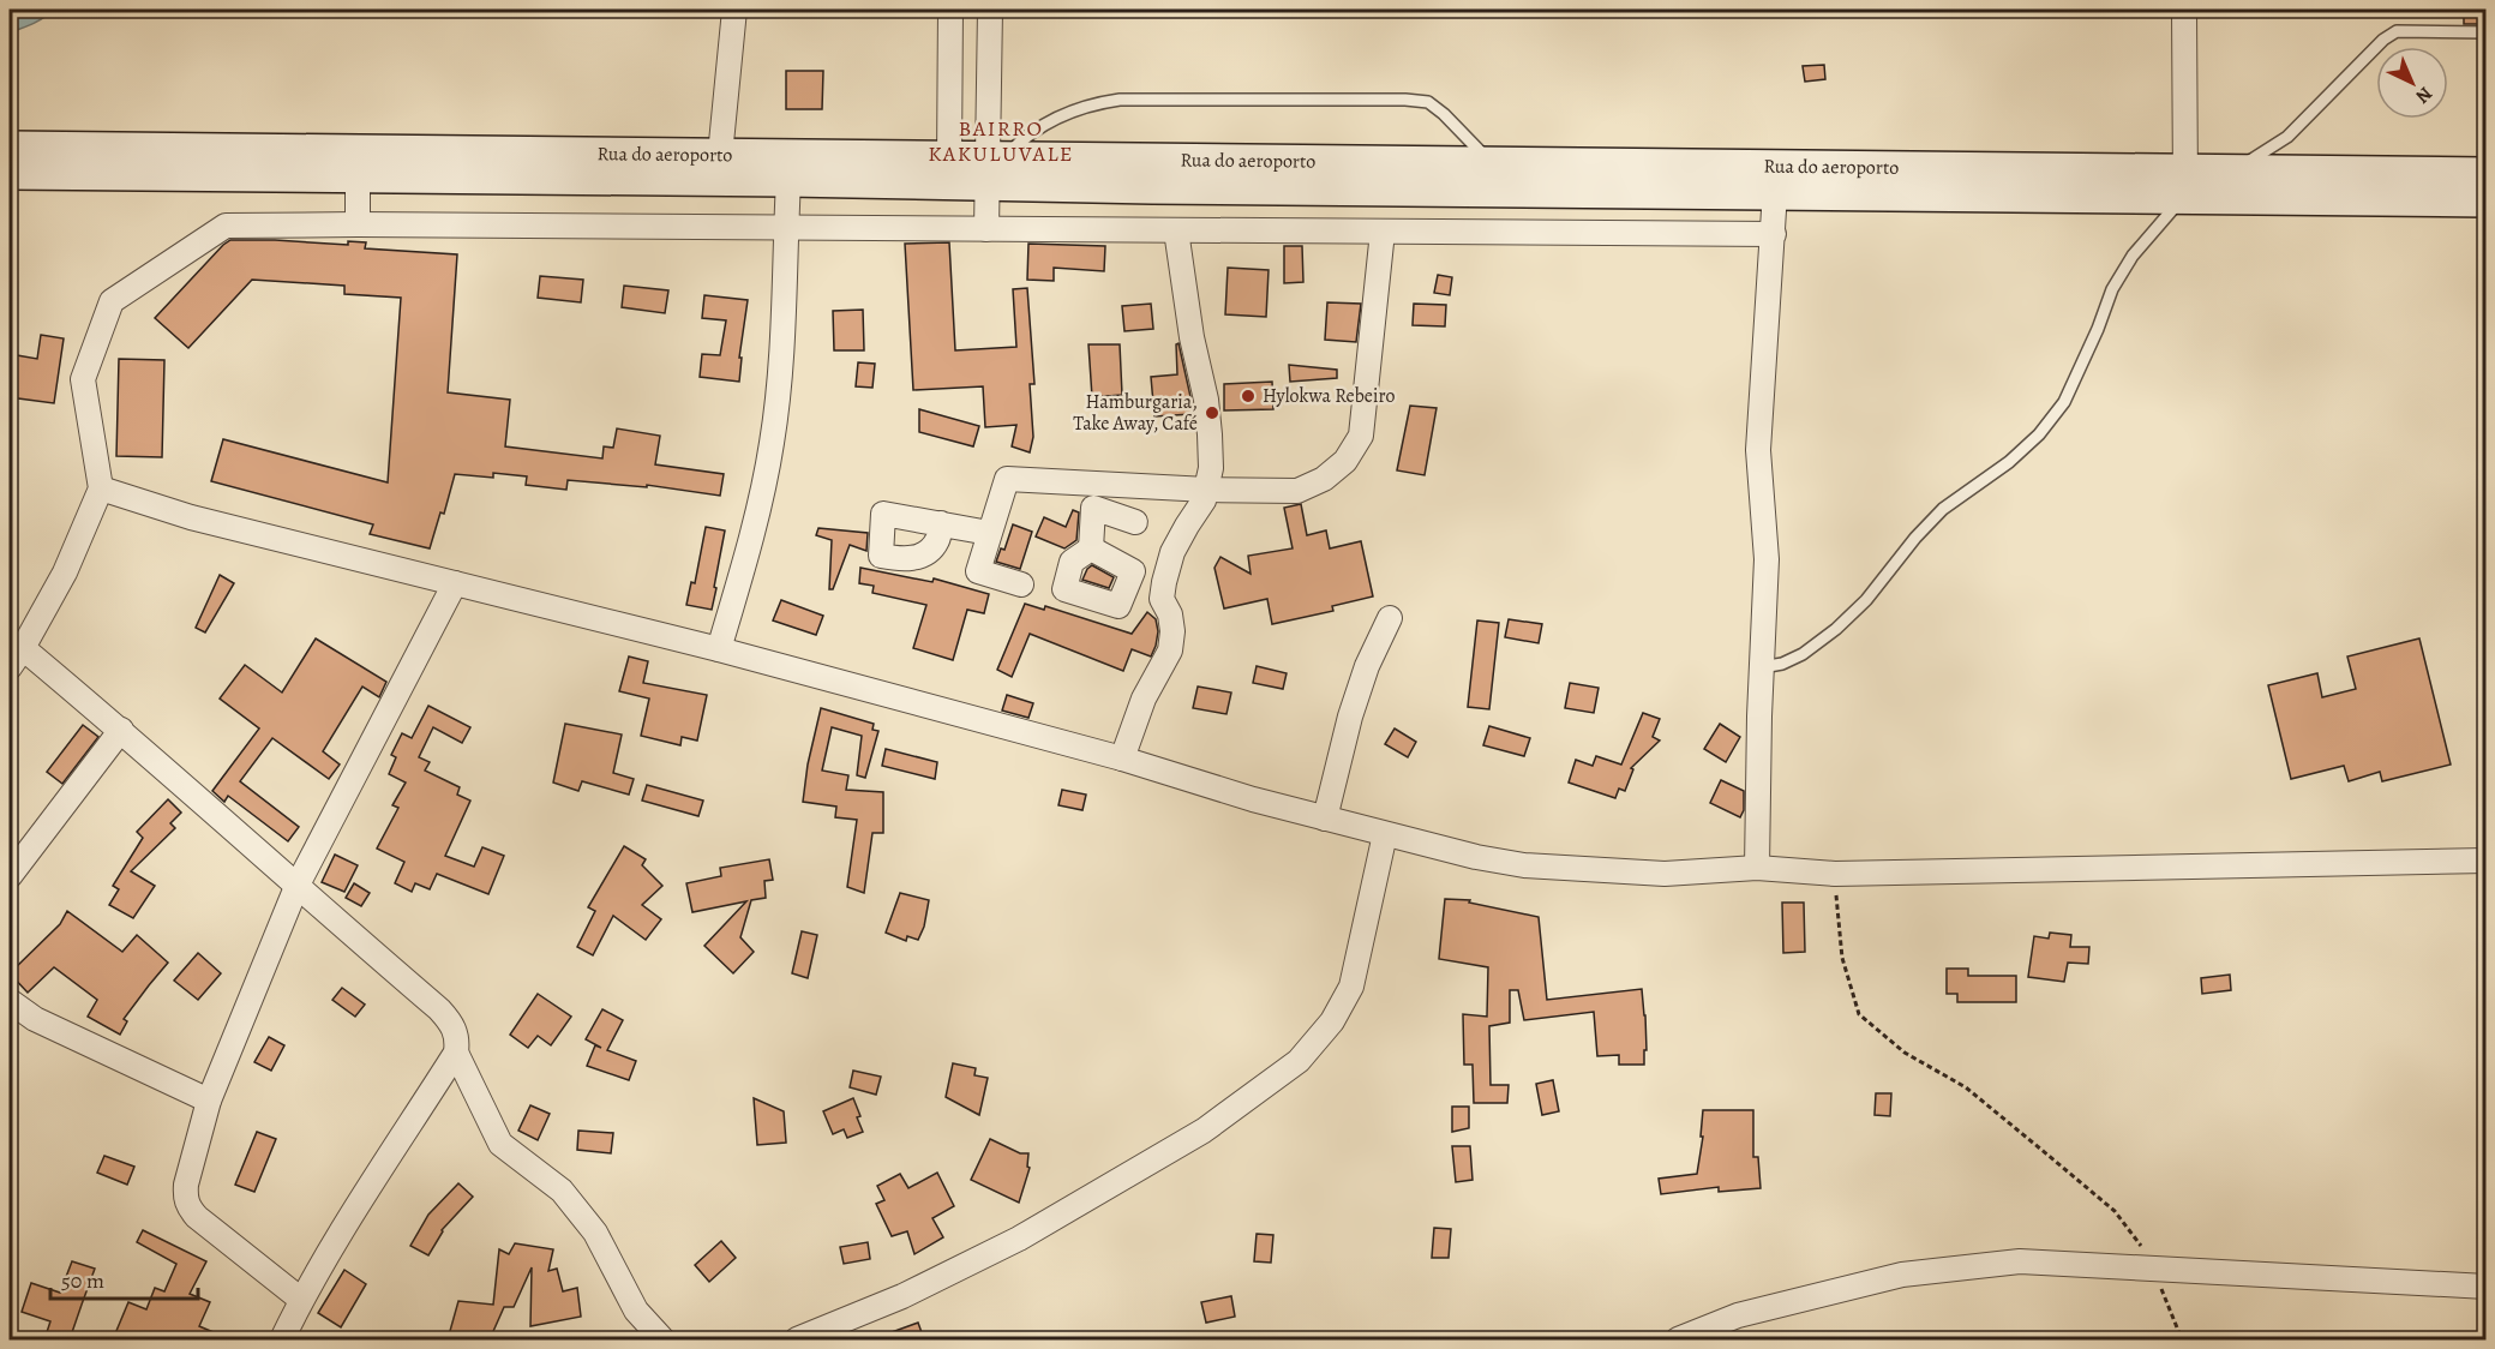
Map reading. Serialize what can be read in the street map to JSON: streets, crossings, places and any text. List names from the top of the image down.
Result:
{
  "streets": {
    "main road": ["Rua do aeroporto"]
  },
  "districts": ["BAIRRO KAKULUVALE"],
  "places": ["Hylokwa Rebeiro", "Hamburgaria, Take Away, Café"],
  "scale_bar": "50 m",
  "north": "bottom right"
}
